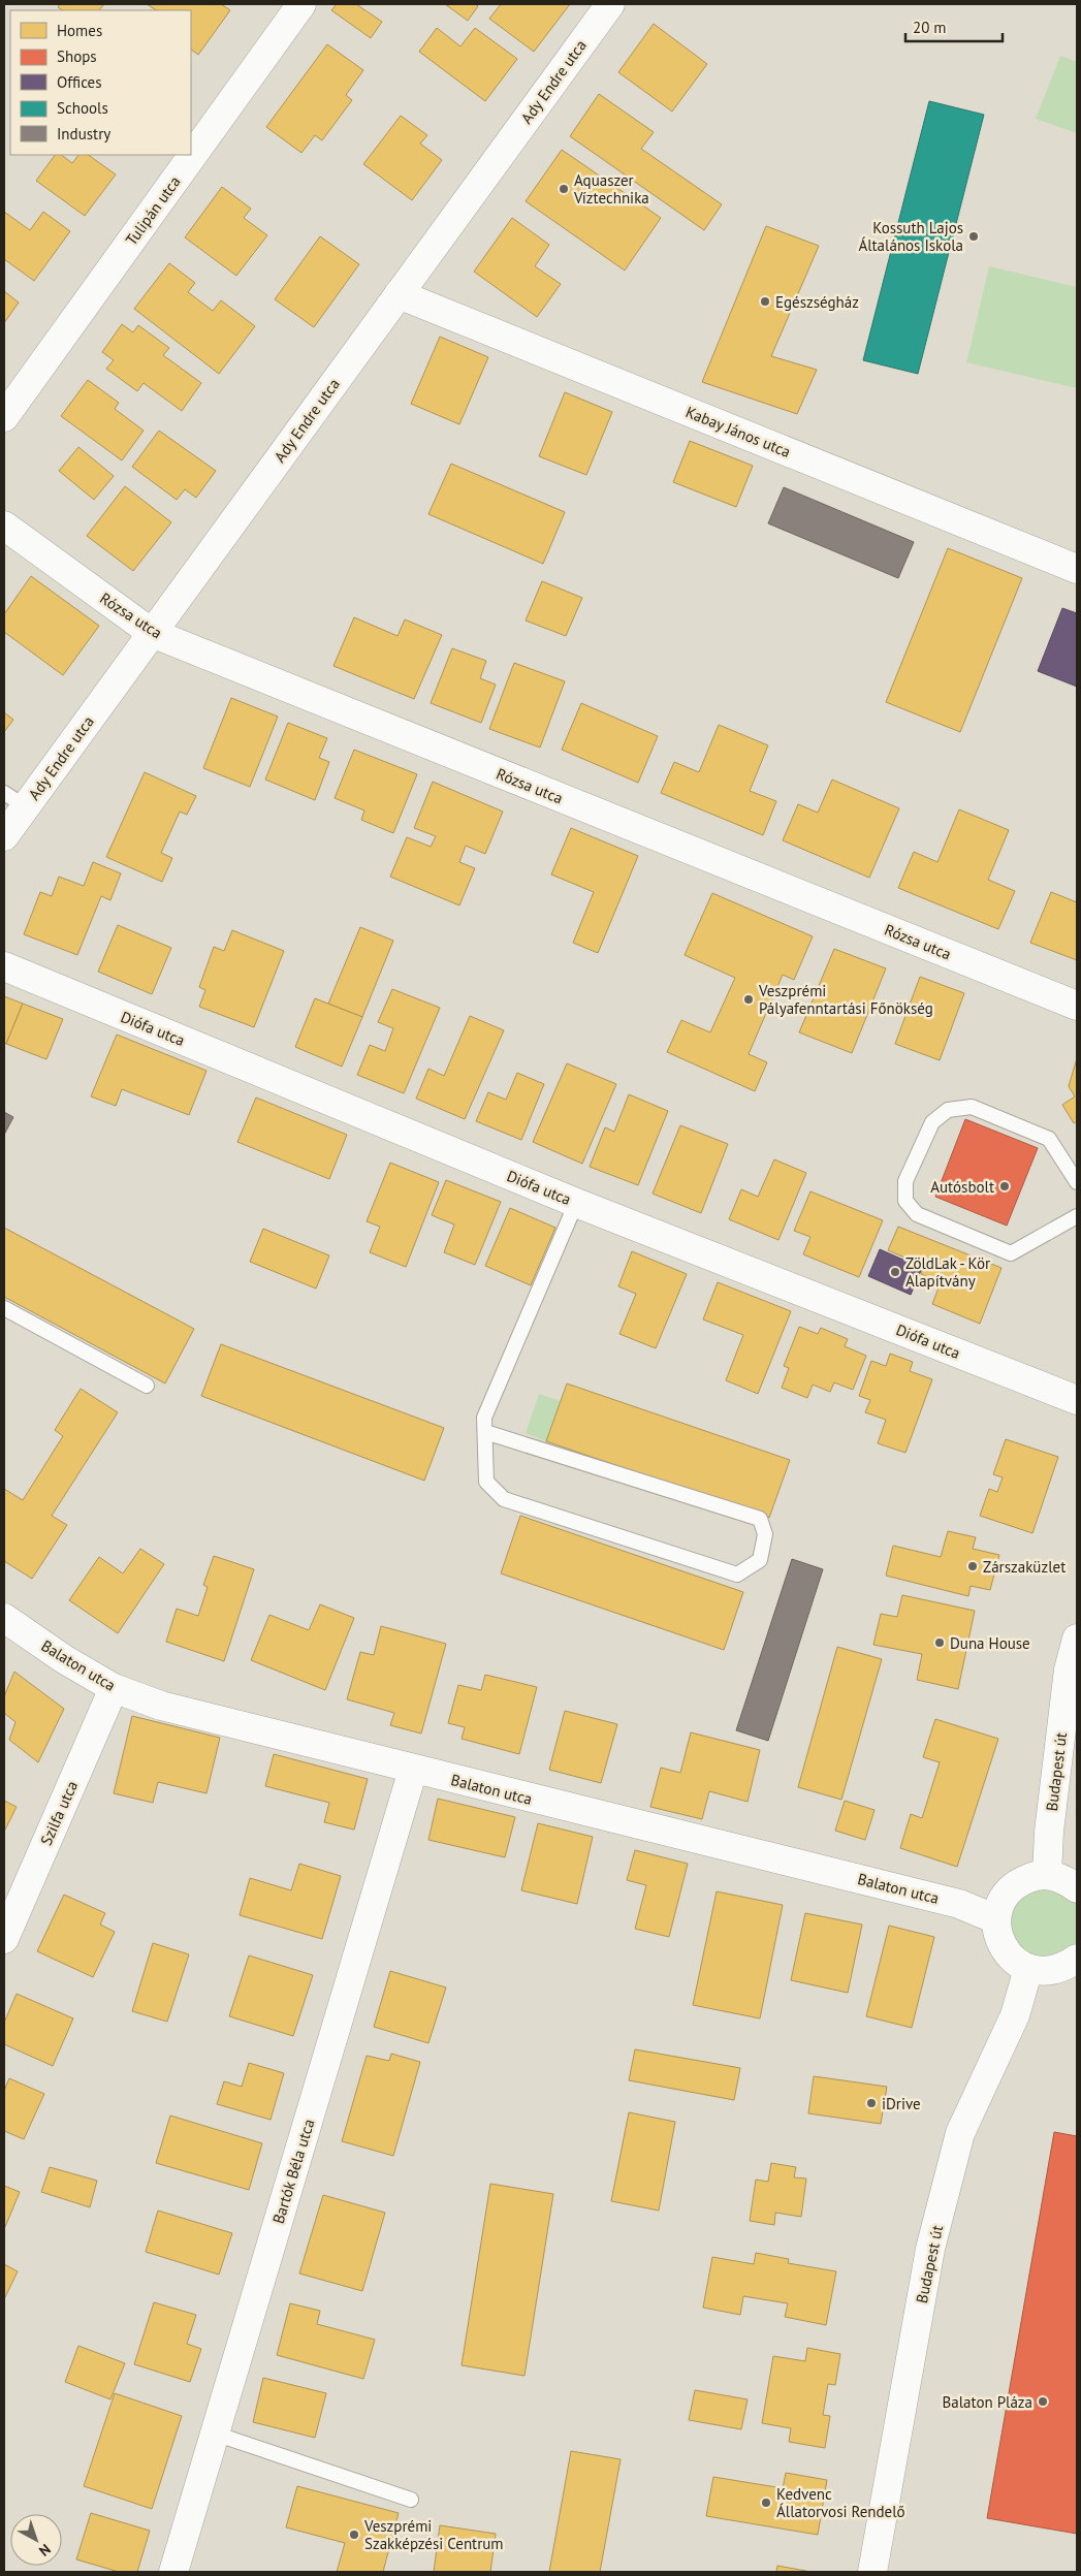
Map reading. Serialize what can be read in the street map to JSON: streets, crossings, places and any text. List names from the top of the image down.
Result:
{
  "streets": {
    "street": [
      "Ady Endre utca",
      "Tulipán utca",
      "Kabay János utca",
      "Rózsa utca",
      "Diófa utca",
      "Balaton utca",
      "Budapest út",
      "Szilfa utca",
      "Bartók Béla utca"
    ]
  },
  "crossings": [
    ["Ady Endre utca", "Kabay János utca"],
    ["Ady Endre utca", "Rózsa utca"],
    ["Balaton utca", "Szilfa utca"],
    ["Balaton utca", "Bartók Béla utca"]
  ],
  "places": [
    "Aquaszer Víztechnika",
    "Kossuth Lajos Általános Iskola",
    "Egészségház",
    "Veszprémi Pályafenntartási Főnökség",
    "Autósbolt",
    "ZöldLak - Kör Alapítvány",
    "Zárszaküzlet",
    "Duna House",
    "iDrive",
    "Balaton Pláza",
    "Kedvenc Állatorvosi Rendelő",
    "Veszprémi Szakképzési Centrum"
  ],
  "legend": [
    "Homes",
    "Shops",
    "Offices",
    "Schools",
    "Industry"
  ],
  "scale_bar": "20 m",
  "north": "bottom right"
}
